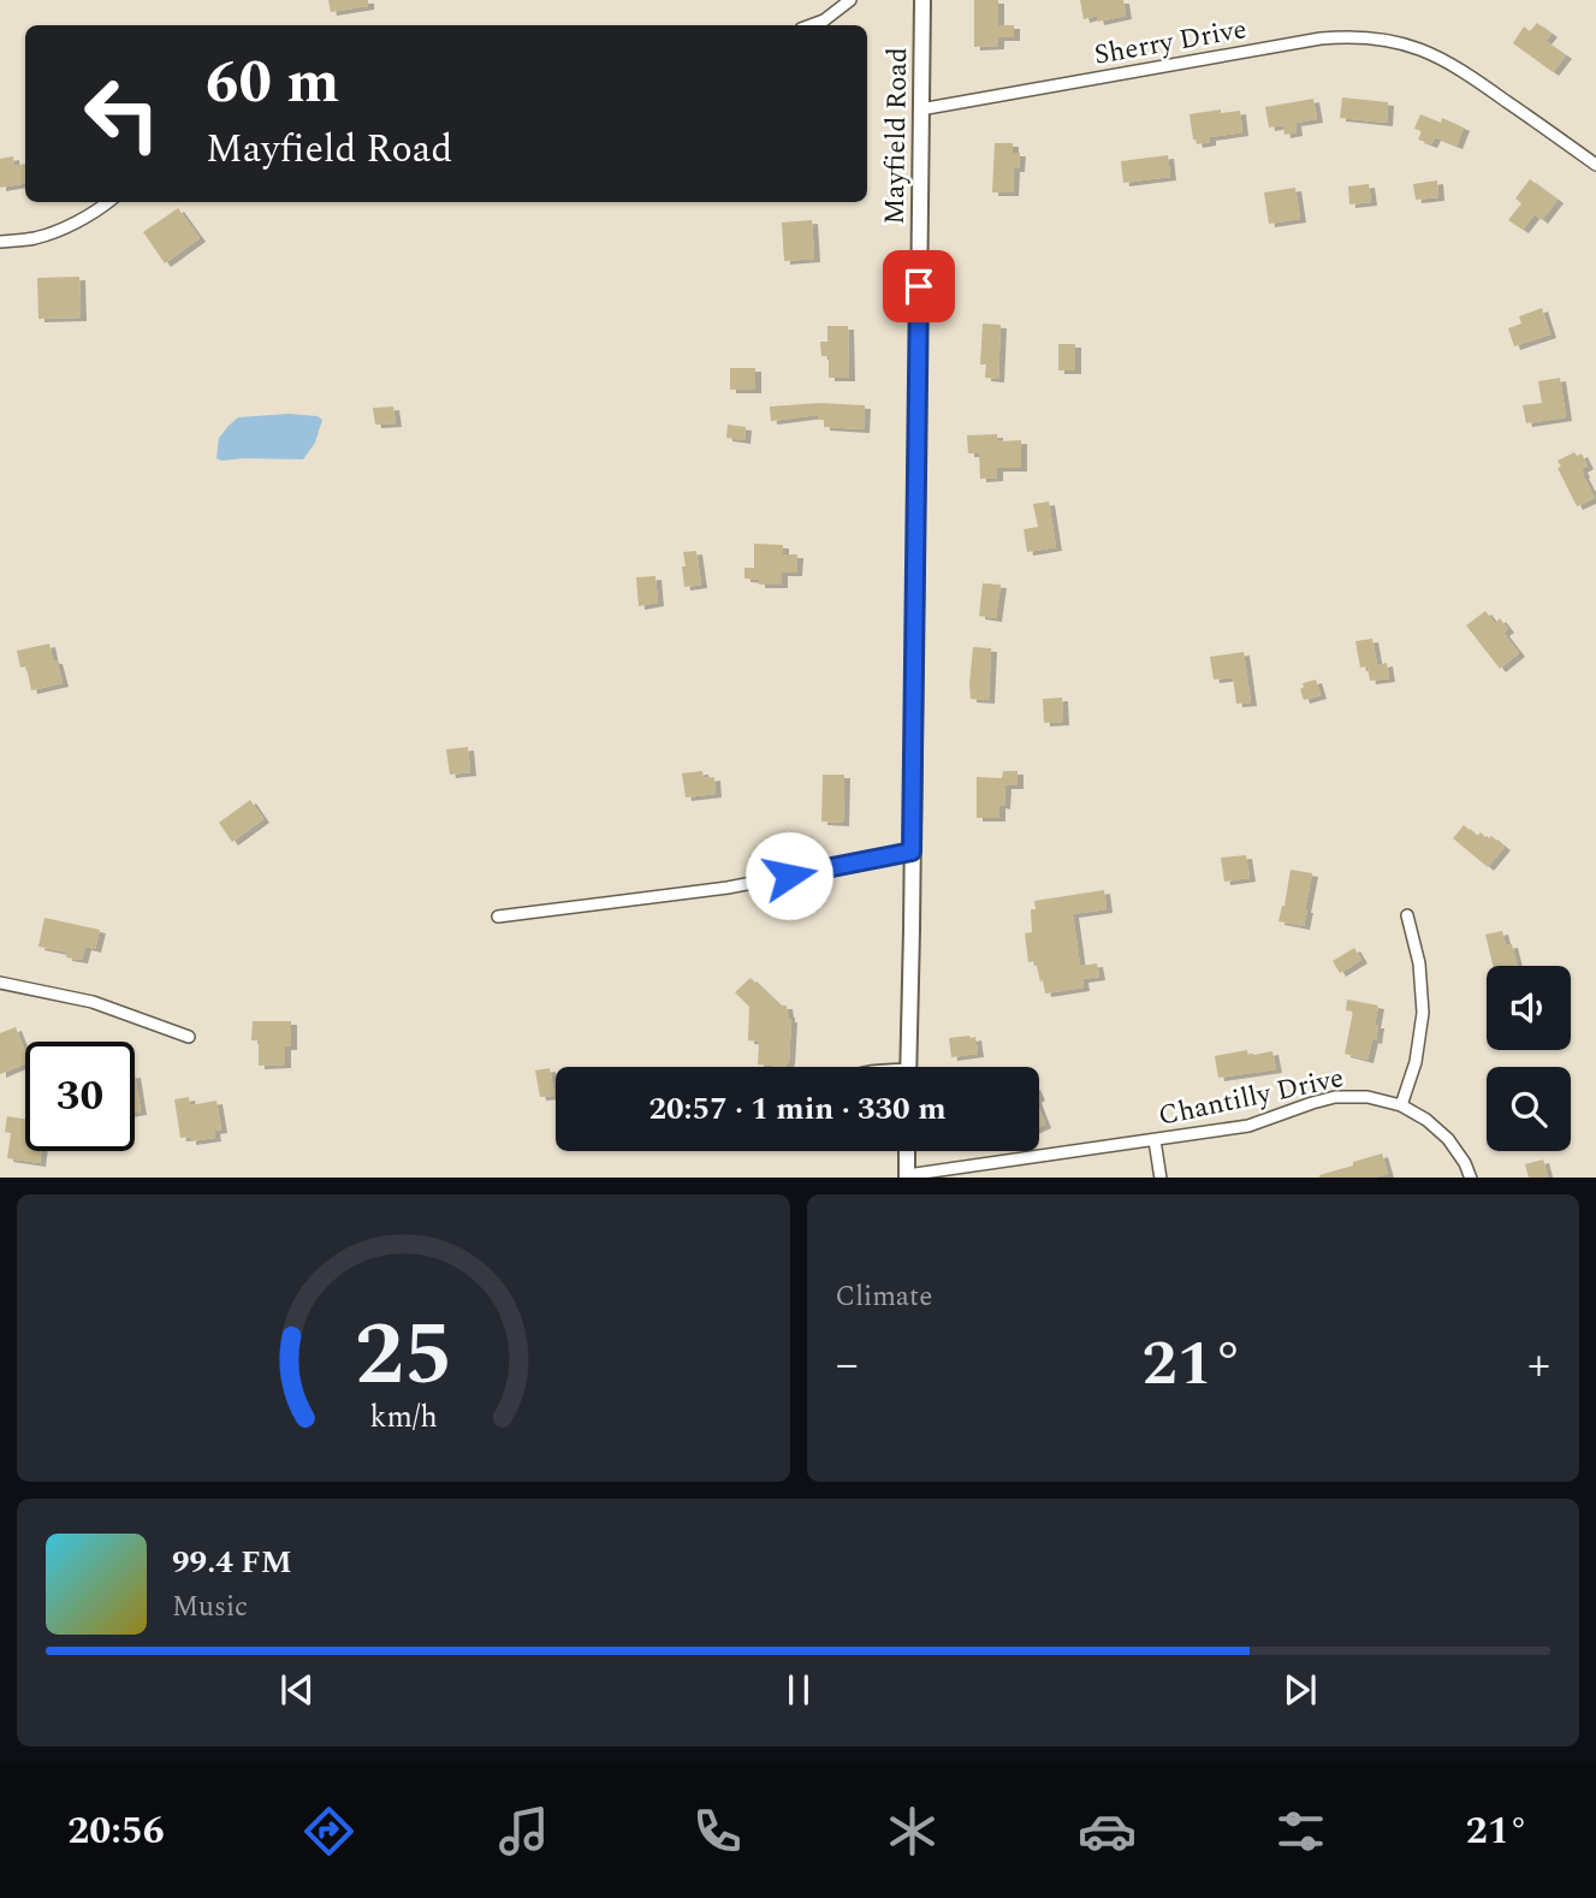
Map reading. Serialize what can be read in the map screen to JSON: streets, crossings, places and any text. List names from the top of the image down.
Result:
{
  "streets": {
    "street": ["Sherry Drive", "Mayfield Road", "Chantilly Drive"]
  },
  "crossings": [
    ["Sherry Drive", "Mayfield Road"]
  ],
  "page": {
    "turn": ["60 m", "Mayfield Road"],
    "limit": "30",
    "trip": "20:57 · 1 min · 330 m",
    "tile": "Climate",
    "heat": ["−", "21°", "+"],
    "song": ["99.4 FM", "Music"],
    "tabs": ["20:56", "21°"],
    "gauge": ["25", "km/h"]
  }
}
